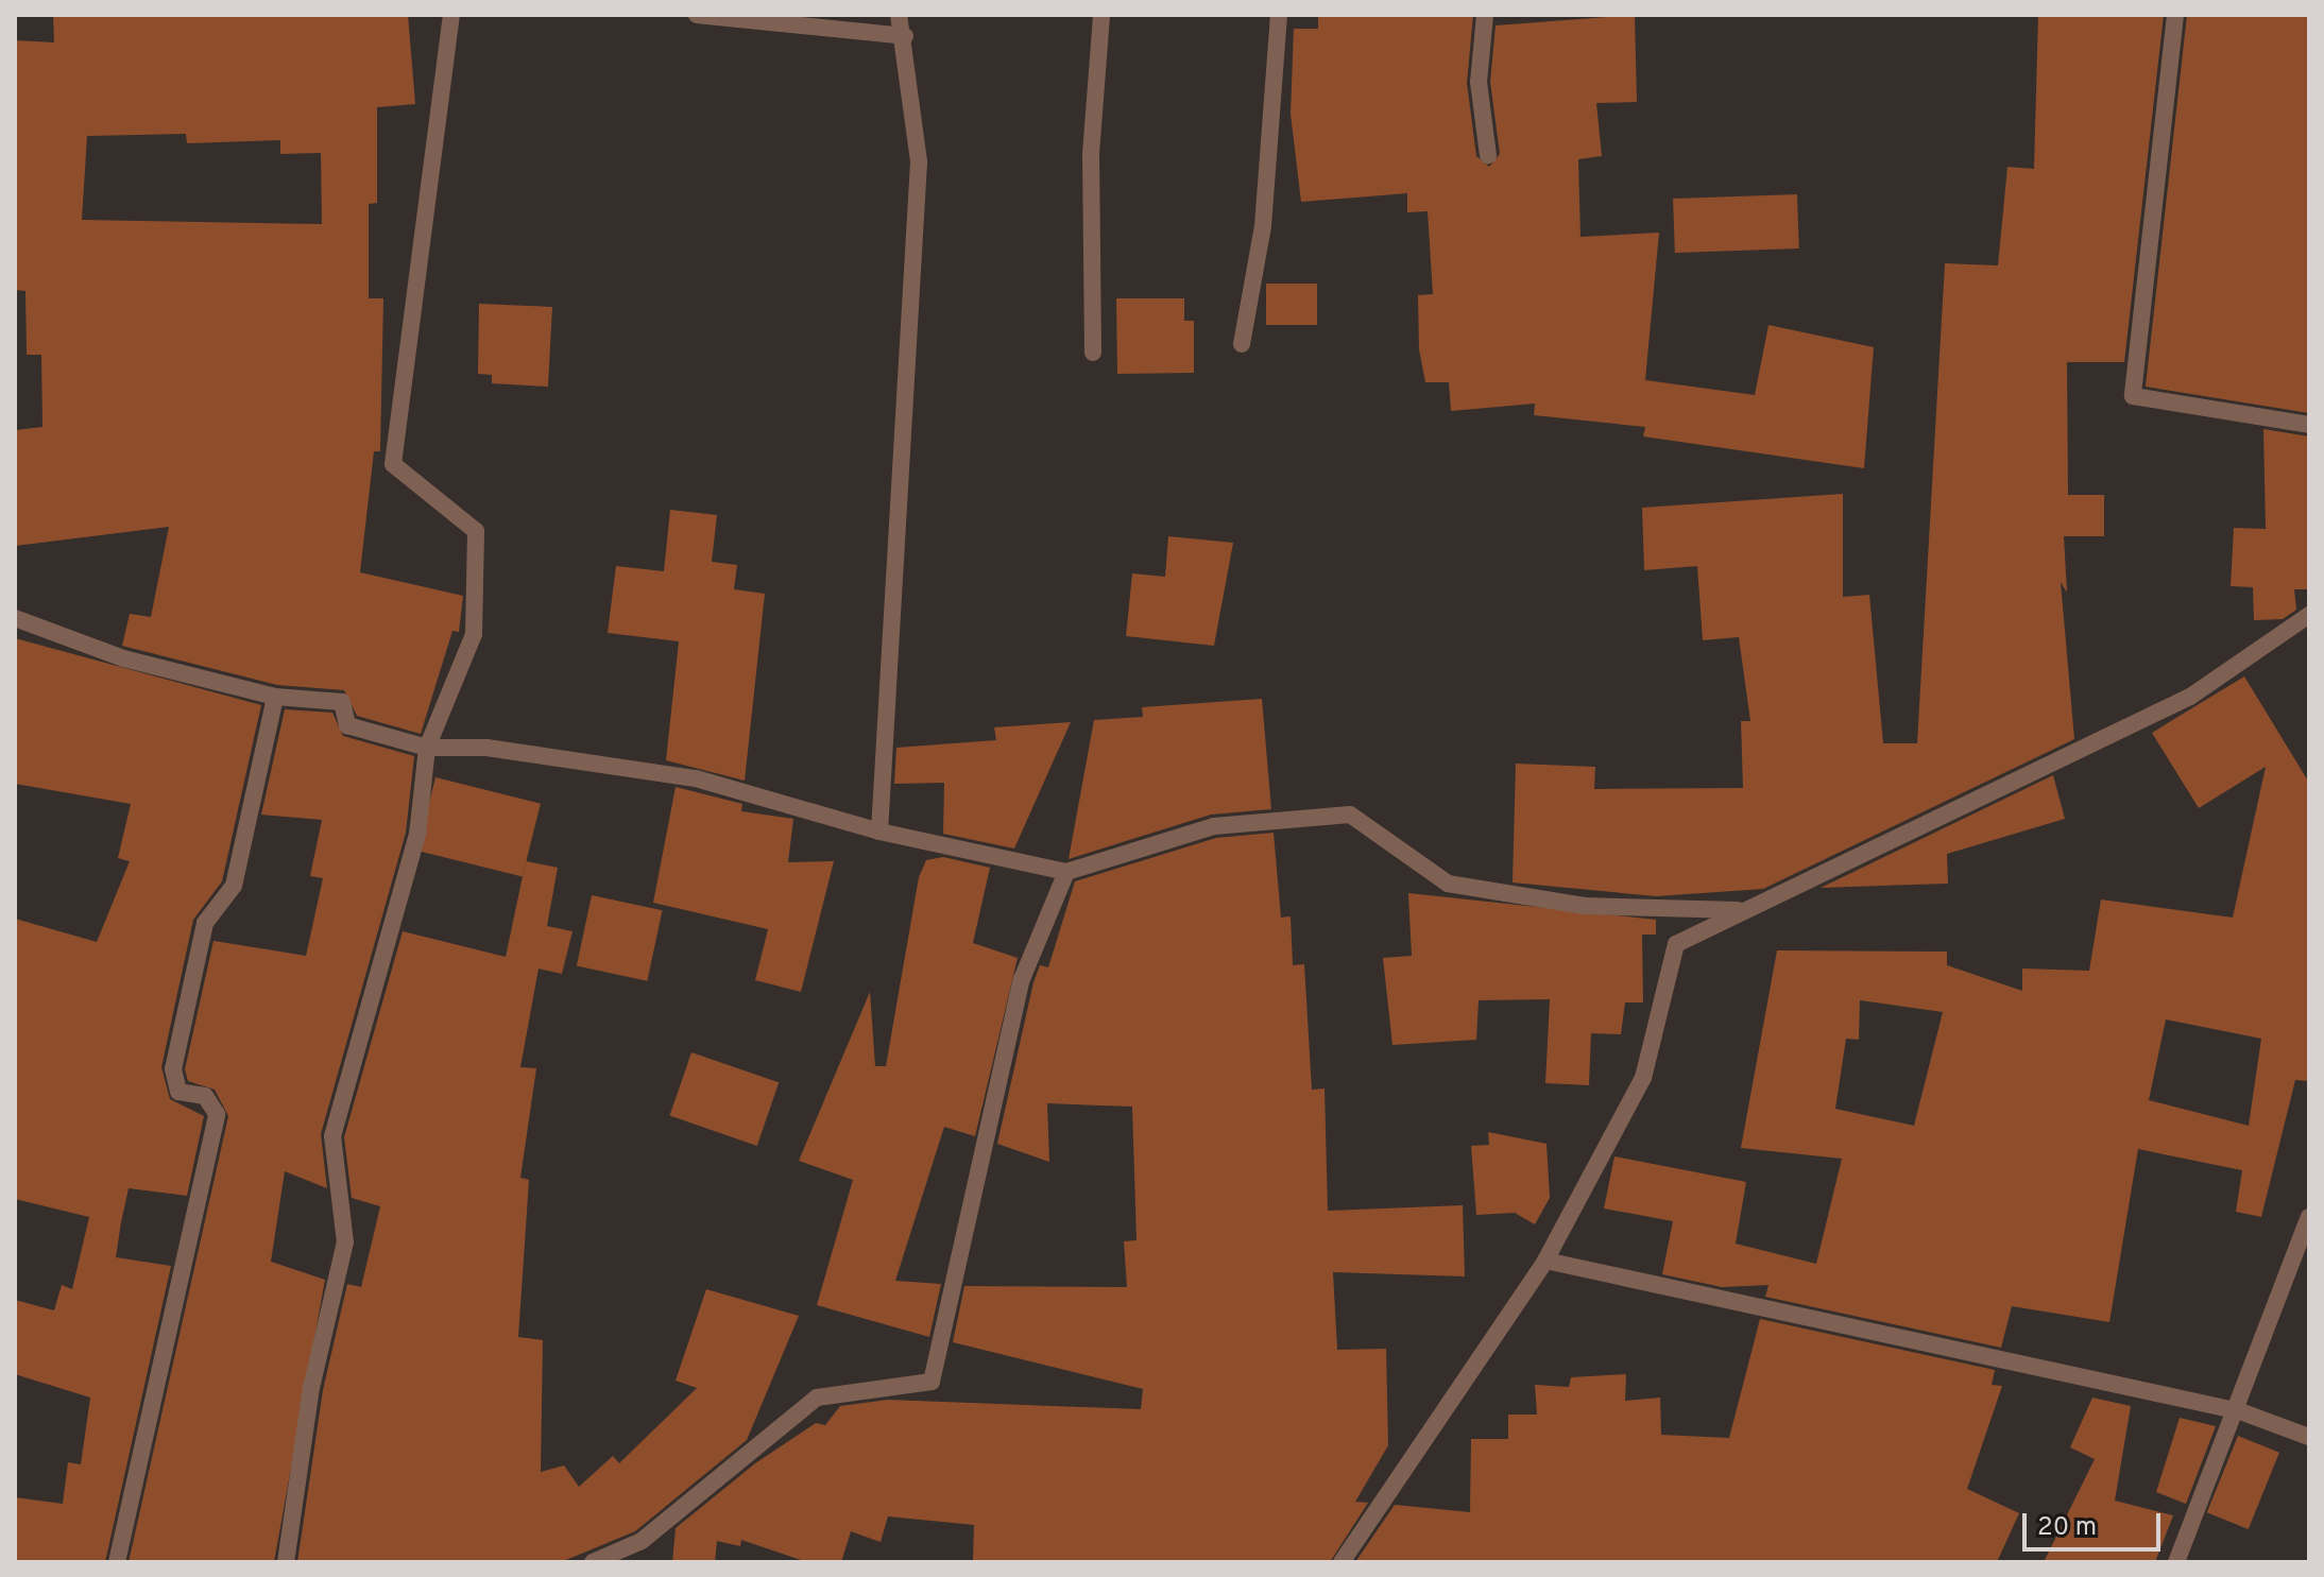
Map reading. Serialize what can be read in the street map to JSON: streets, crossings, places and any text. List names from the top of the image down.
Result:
{
  "scale_bar": "20 m"
}
